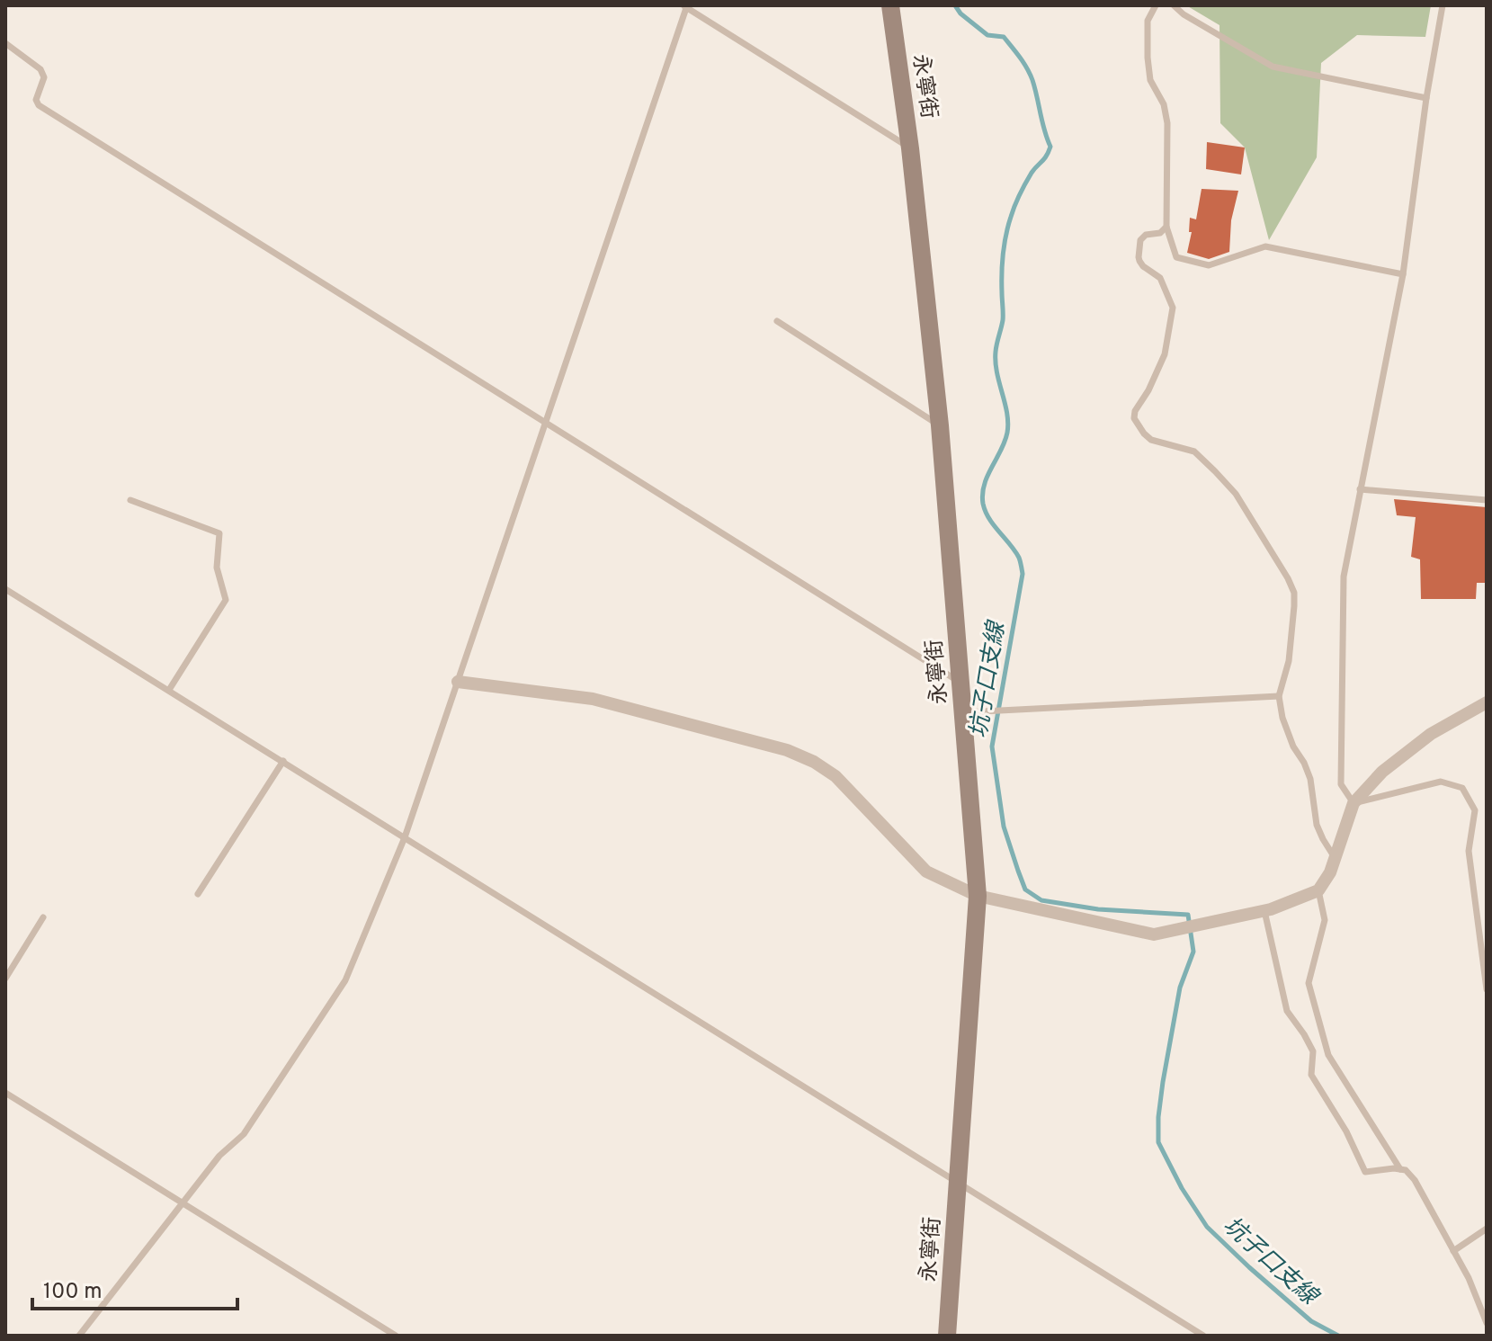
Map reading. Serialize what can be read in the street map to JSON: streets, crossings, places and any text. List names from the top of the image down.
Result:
{
  "streets": {
    "street": ["永寧街"]
  },
  "water": ["坑子口支線"],
  "scale_bar": "100 m"
}
